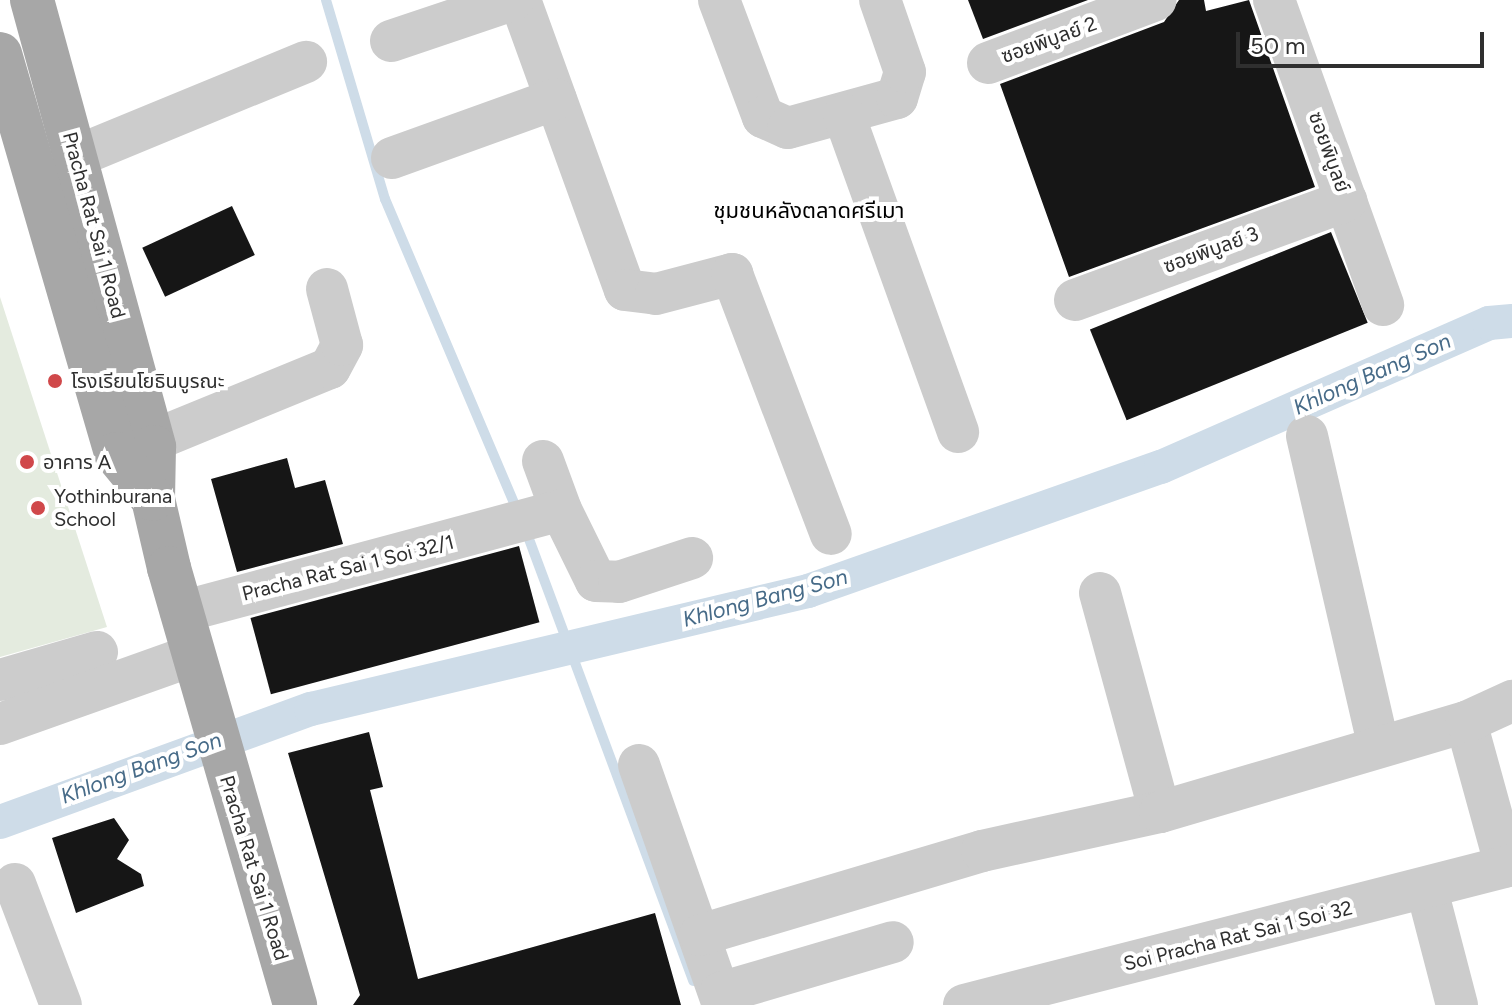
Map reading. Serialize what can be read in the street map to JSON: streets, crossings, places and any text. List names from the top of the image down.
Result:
{
  "streets": {
    "main road": ["Pracha Rat Sai 1 Road"],
    "street": [
      "ซอยพิบูลย์ 2",
      "ซอยพิบูลย์",
      "ซอยพิบูลย์ 3",
      "Pracha Rat Sai 1 Soi 32/1",
      "Soi Pracha Rat Sai 1 Soi 32"
    ]
  },
  "crossings": [
    ["ซอยพิบูลย์", "ซอยพิบูลย์ 3"],
    ["Pracha Rat Sai 1 Road", "Pracha Rat Sai 1 Soi 32/1"]
  ],
  "districts": ["ชุมชนหลังตลาดศรีเมา"],
  "water": ["Khlong Bang Son"],
  "places": ["โรงเรียนโยธินบูรณะ", "อาคาร A", "Yothinburana School"],
  "scale_bar": "50 m"
}
